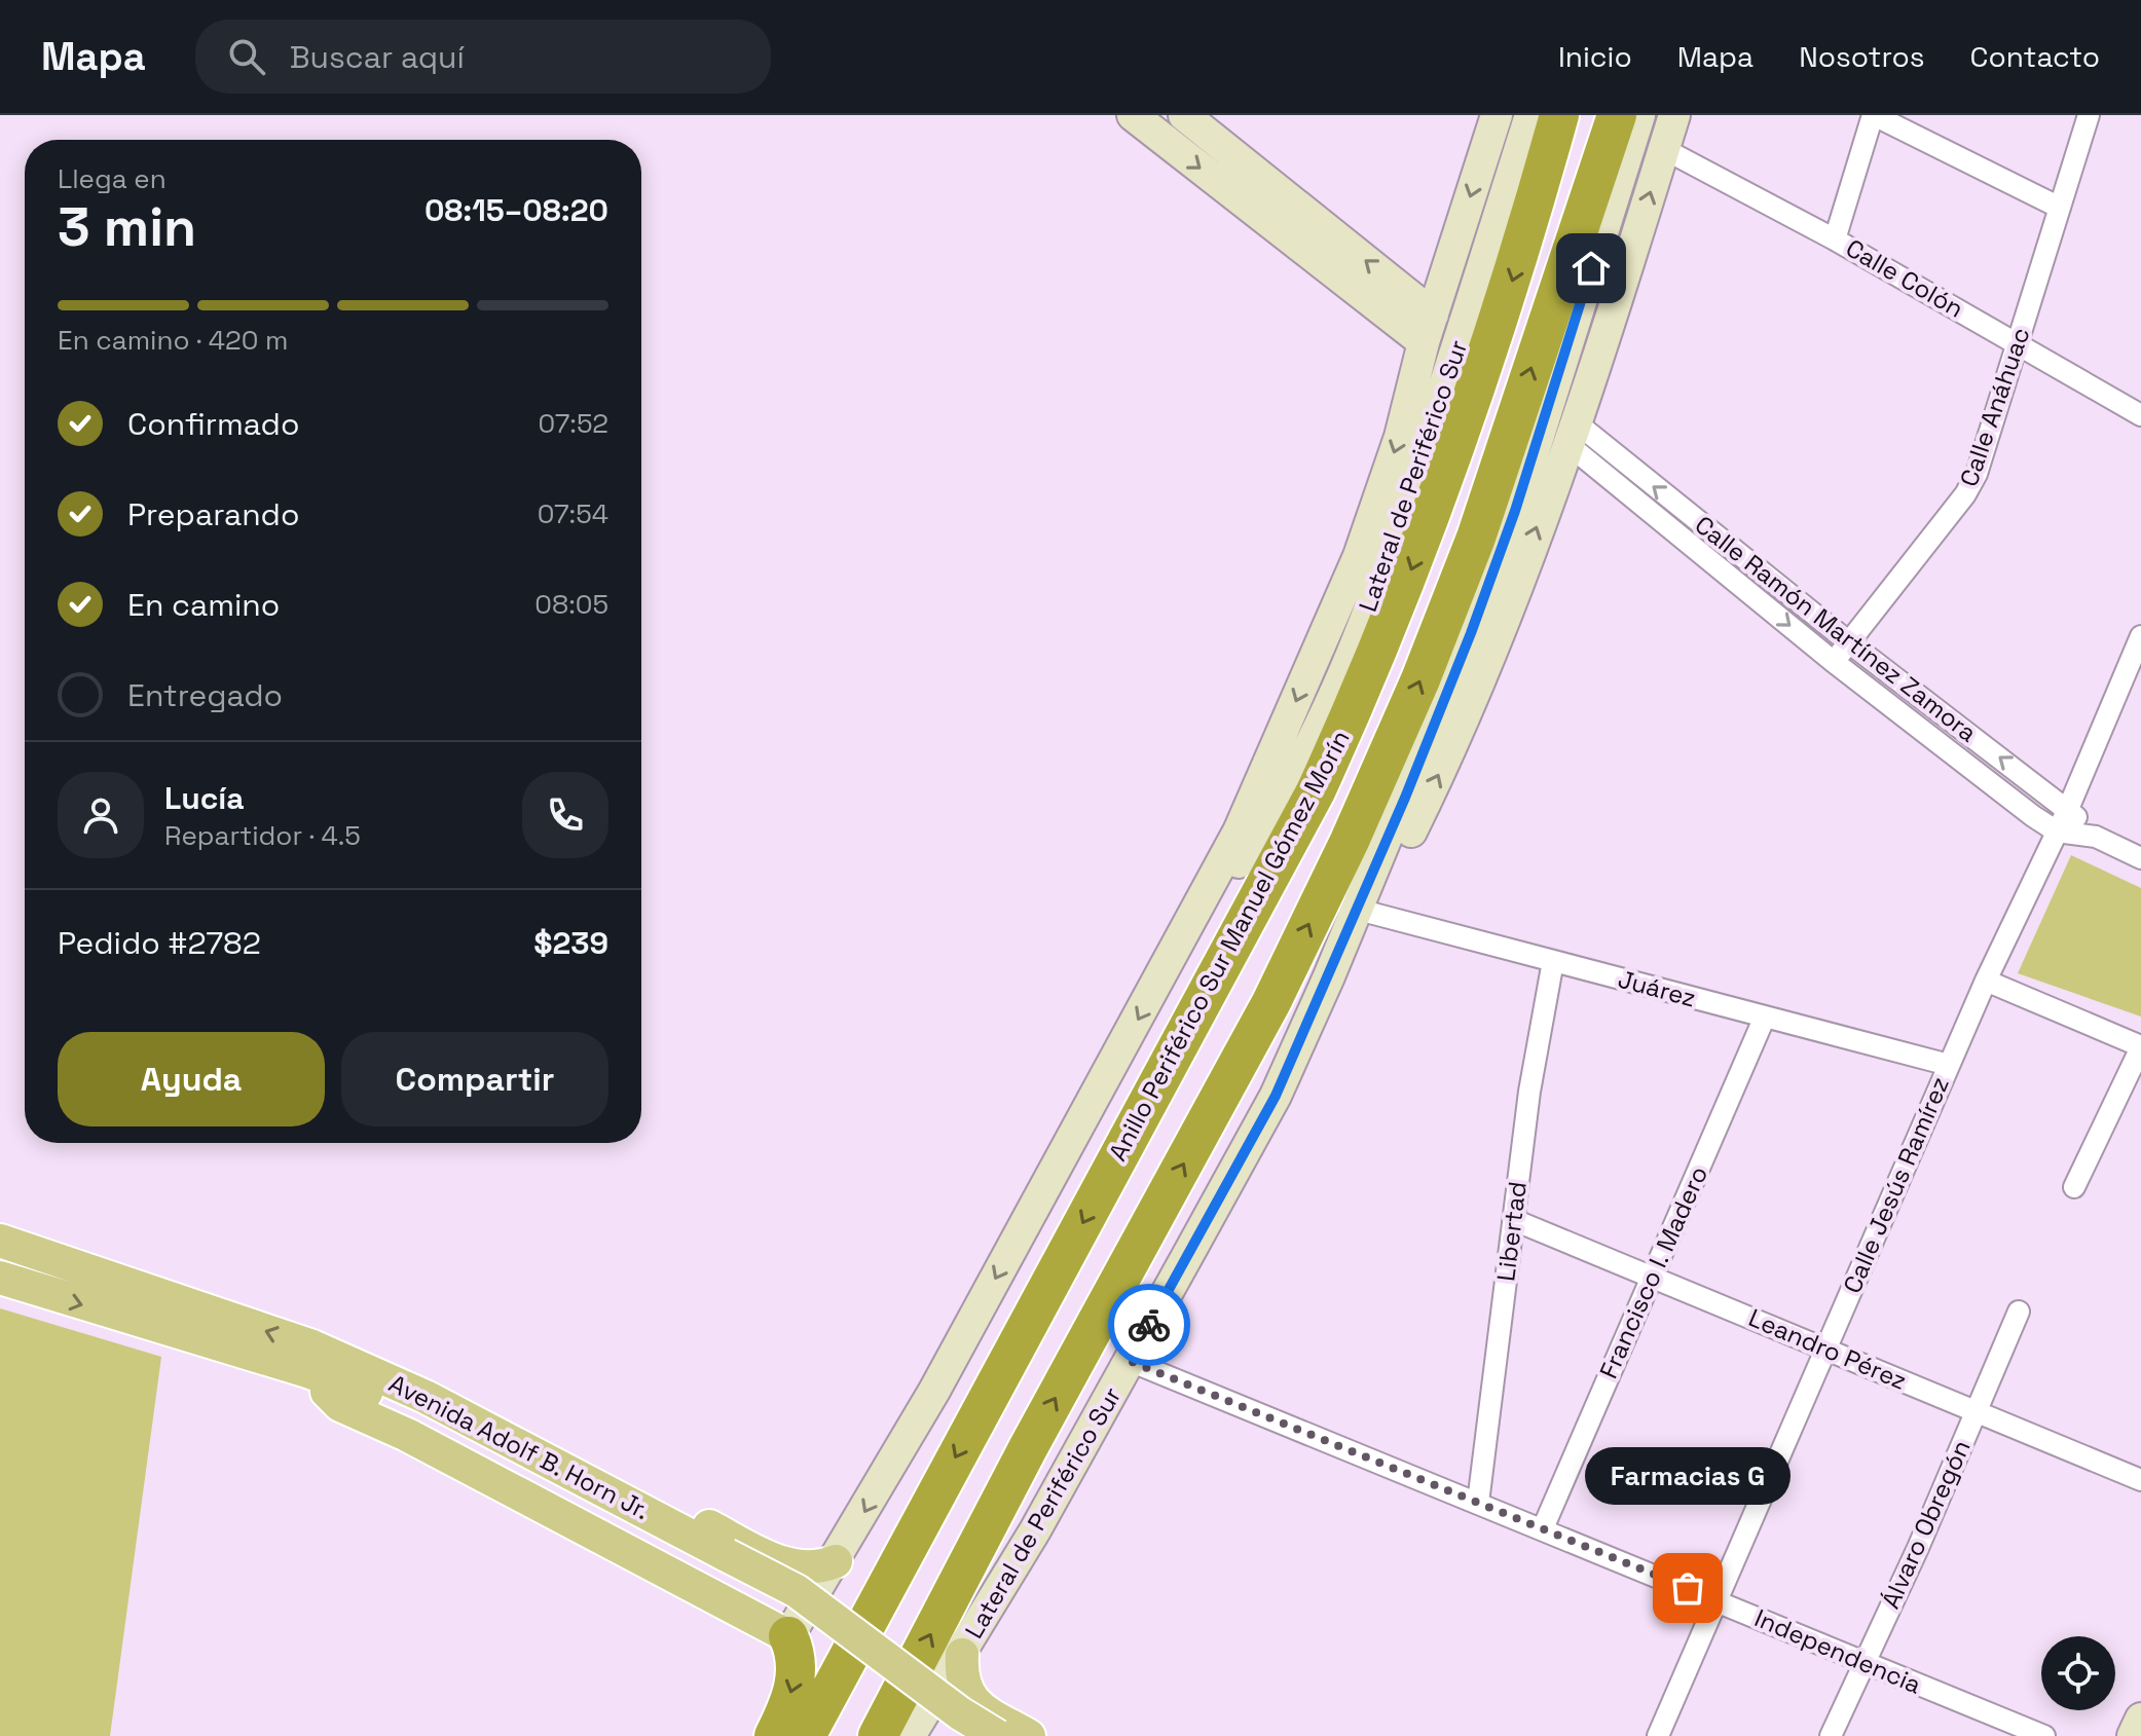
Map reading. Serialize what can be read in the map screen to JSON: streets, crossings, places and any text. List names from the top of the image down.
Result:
{
  "streets": {
    "highway": ["Anillo Periférico Sur Manuel Gómez Morín"],
    "main road": ["Avenida Adolf B. Horn Jr."],
    "street": [
      "Calle Colón",
      "Calle Anáhuac",
      "Lateral de Periférico Sur",
      "Calle Ramón Martínez Zamora",
      "Juárez",
      "Calle Jesús Ramírez",
      "Libertad",
      "Francisco I. Madero",
      "Leandro Pérez",
      "Álvaro Obregón",
      "Independencia"
    ]
  },
  "crossings": [
    ["Calle Colón", "Calle Anáhuac"],
    ["Calle Anáhuac", "Calle Ramón Martínez Zamora"],
    ["Lateral de Periférico Sur", "Independencia"],
    ["Calle Ramón Martínez Zamora", "Calle Jesús Ramírez"],
    ["Juárez", "Calle Jesús Ramírez"],
    ["Juárez", "Libertad"],
    ["Juárez", "Francisco I. Madero"],
    ["Calle Jesús Ramírez", "Leandro Pérez"],
    ["Calle Jesús Ramírez", "Independencia"],
    ["Libertad", "Leandro Pérez"],
    ["Libertad", "Independencia"],
    ["Francisco I. Madero", "Leandro Pérez"],
    ["Francisco I. Madero", "Independencia"],
    ["Leandro Pérez", "Álvaro Obregón"],
    ["Álvaro Obregón", "Independencia"]
  ],
  "places": ["Farmacias G"],
  "page": {
    "header": "Mapa",
    "search": "Buscar aquí",
    "nav": [
      "Inicio",
      "Mapa",
      "Nosotros",
      "Contacto"
    ],
    "heading": ["3 min", "Llega en", "08:15–08:20"],
    "panel": [
      "Lucía",
      "Repartidor · 4.5",
      "Pedido #2782",
      "$239"
    ],
    "bar": "En camino · 420 m",
    "list": [
      ["Confirmado", "07:52"],
      ["Preparando", "07:54"],
      ["En camino", "08:05"],
      "Entregado"
    ],
    "buttons": ["Ayuda", "Compartir"],
    "bubble": "Farmacias G"
  }
}
